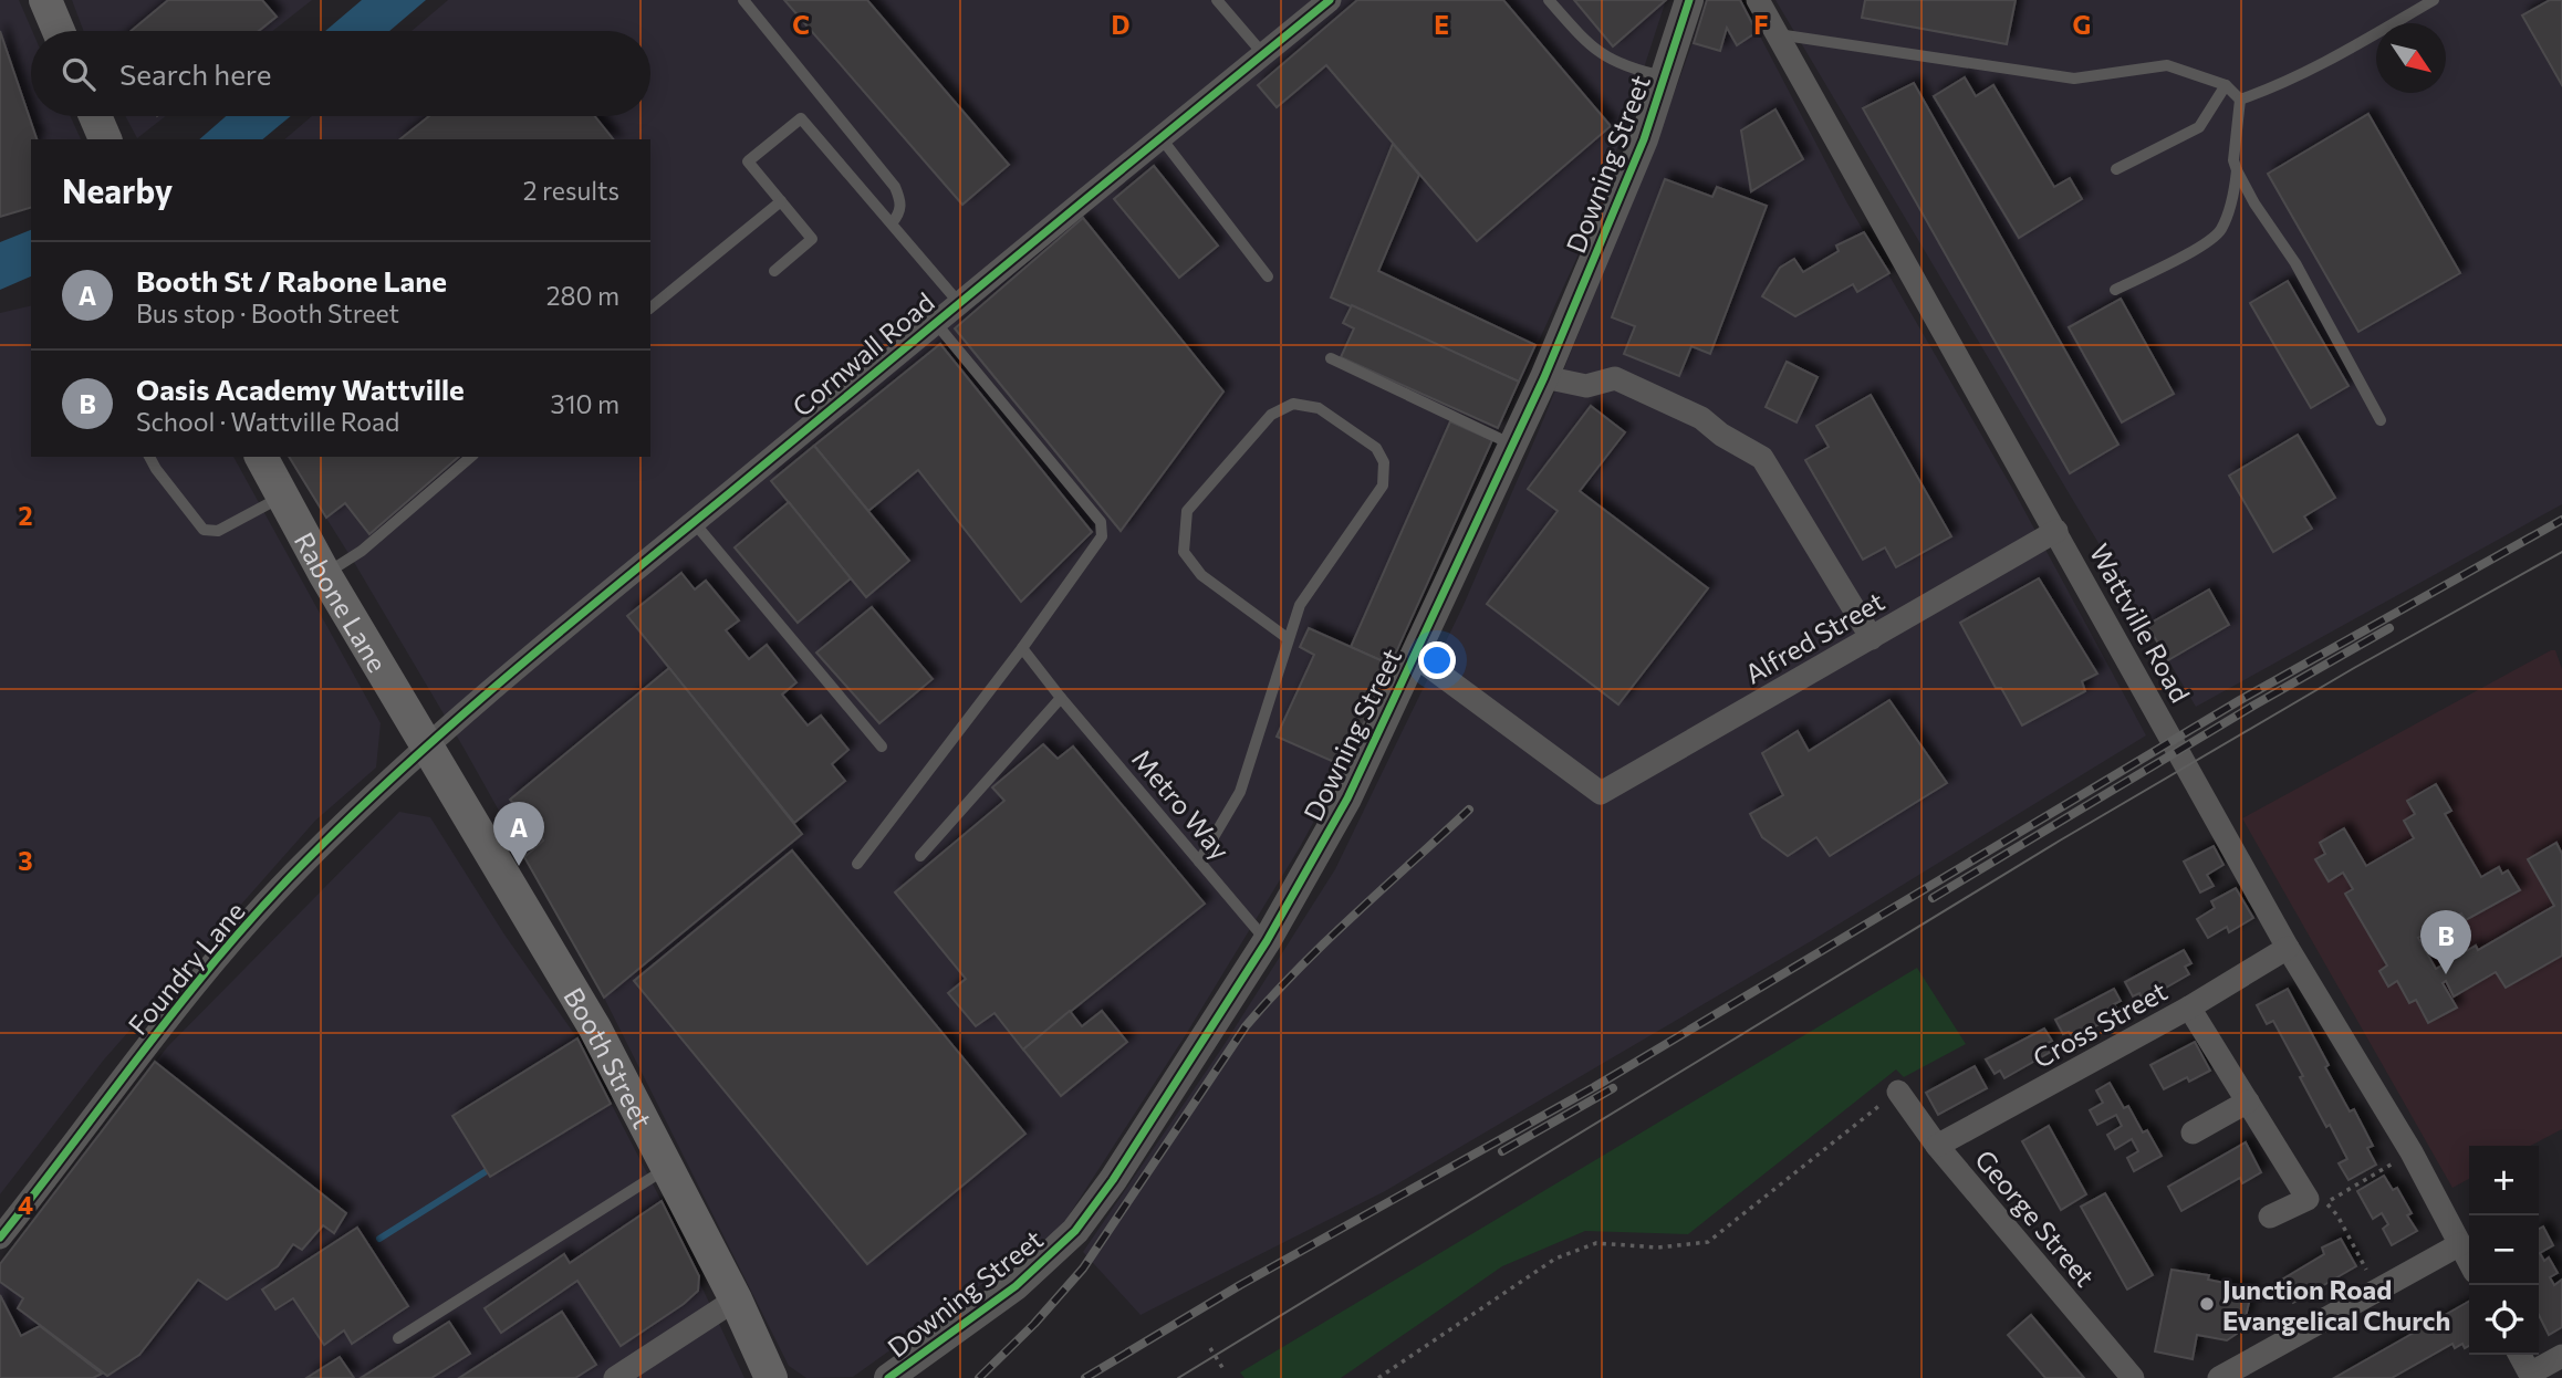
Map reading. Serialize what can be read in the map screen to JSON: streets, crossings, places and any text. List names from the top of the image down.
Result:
{
  "streets": {
    "main road": ["Rabone Lane", "Booth Street"],
    "street": [
      "Downing Street",
      "Cornwall Road",
      "Wattville Road",
      "Alfred Street",
      "Foundry Lane",
      "Cross Street",
      "George Street"
    ],
    "lane": ["Metro Way"]
  },
  "crossings": [
    ["Downing Street", "Alfred Street"],
    ["Downing Street", "Metro Way"],
    ["Cornwall Road", "Rabone Lane"],
    ["Cornwall Road", "Foundry Lane"],
    ["Cornwall Road", "Booth Street"],
    ["Rabone Lane", "Foundry Lane"],
    ["Rabone Lane", "Booth Street"],
    ["Wattville Road", "Alfred Street"],
    ["Wattville Road", "Cross Street"],
    ["Foundry Lane", "Booth Street"],
    ["Cross Street", "George Street"]
  ],
  "places": ["Junction Road Evangelical Church"],
  "north": "bottom right",
  "page": {
    "search": "Search here",
    "heading": ["Nearby", "2 results"],
    "list": [
      {
        "mark": "A",
        "name": "Booth St / Rabone Lane",
        "note": "Bus stop · Booth Street",
        "value": "280 m"
      },
      {
        "mark": "B",
        "name": "Oasis Academy Wattville",
        "note": "School · Wattville Road",
        "value": "310 m"
      }
    ],
    "pins": ["A", "B"],
    "map_buttons": ["+", "−"]
  },
  "grid": {
    "columns": [
      "C",
      "D",
      "E",
      "F",
      "G"
    ],
    "rows": ["2", "3", "4"]
  }
}
